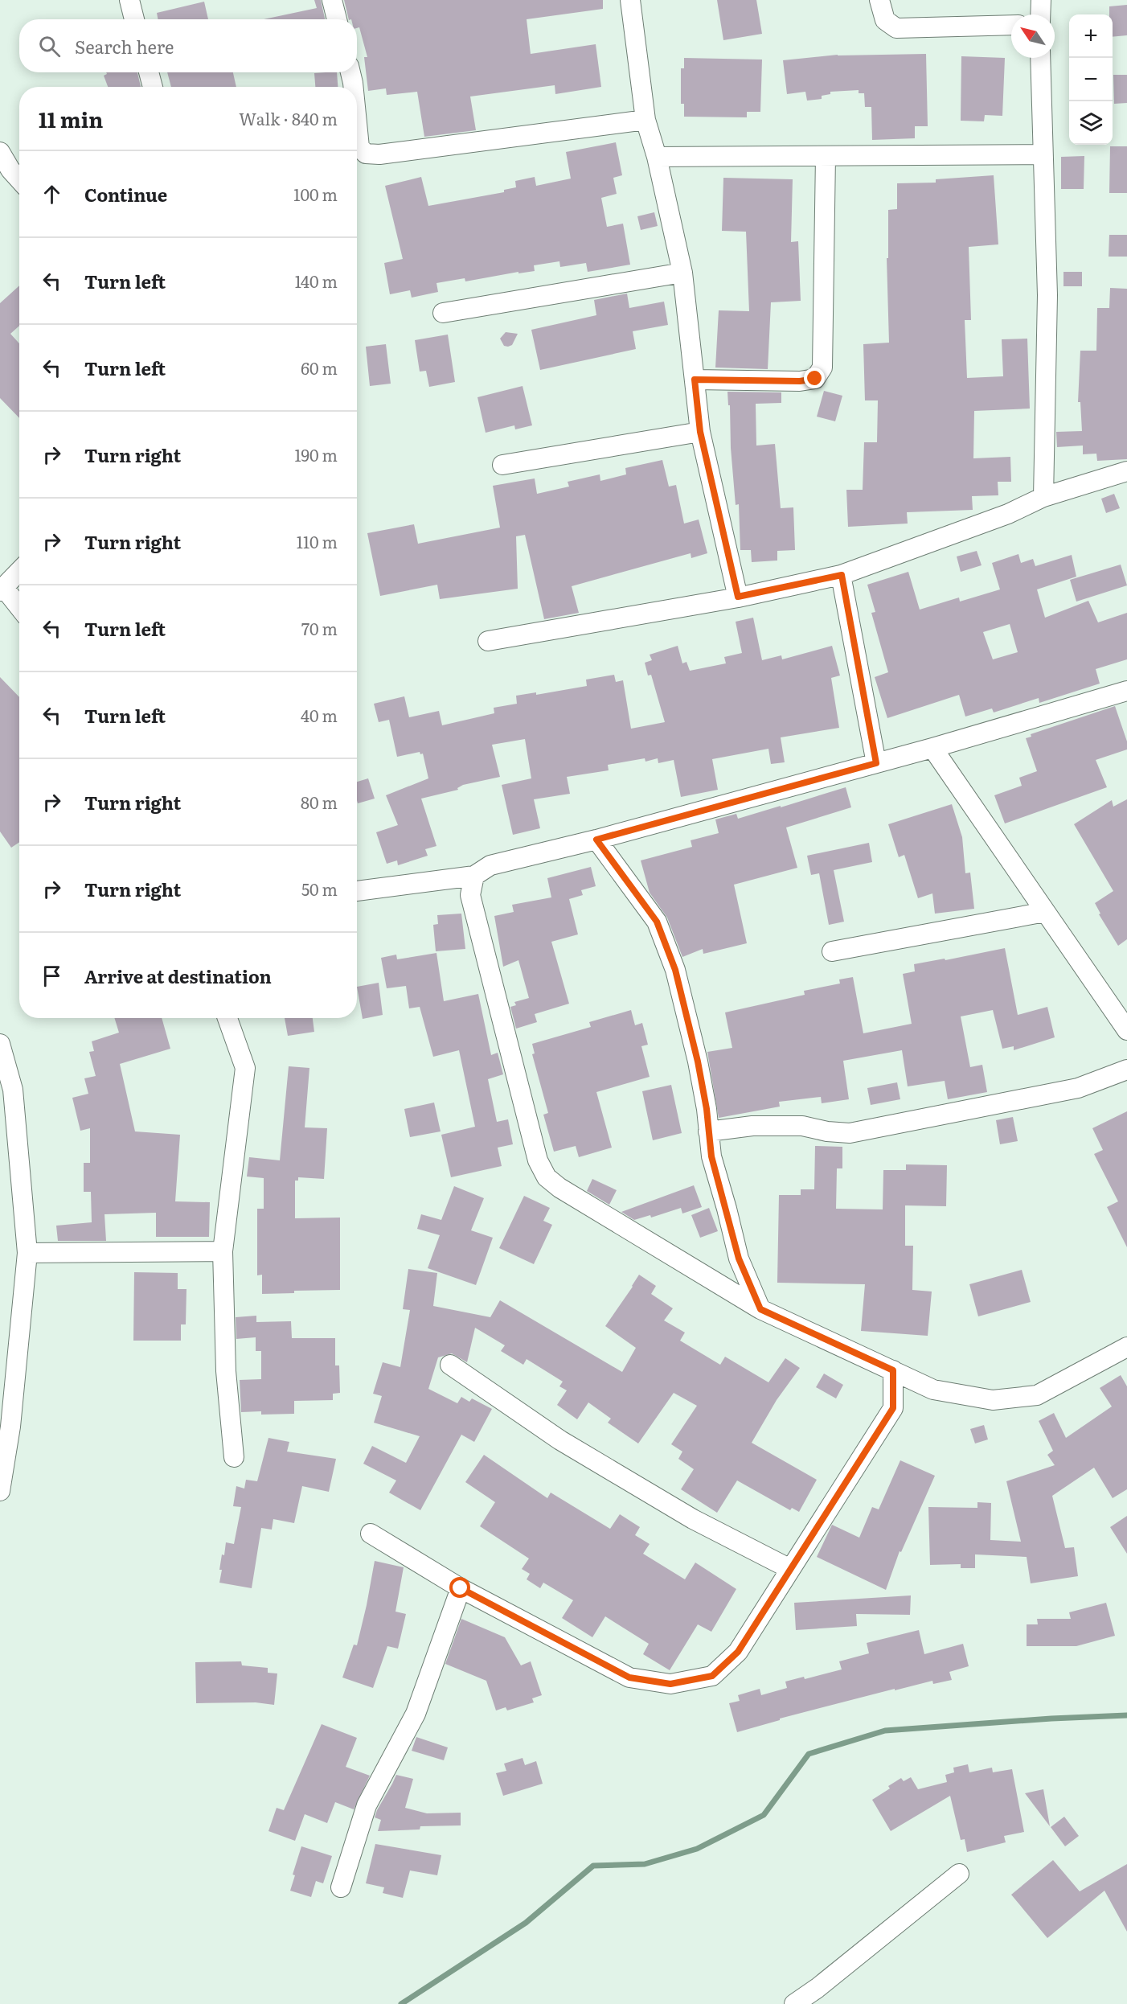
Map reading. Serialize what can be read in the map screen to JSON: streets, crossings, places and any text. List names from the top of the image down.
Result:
{
  "north": "top left",
  "page": {
    "map_buttons": ["+", "−"],
    "search": "Search here",
    "heading": ["11 min", "Walk · 840 m"],
    "list": [
      ["Continue", "100 m"],
      ["Turn left", "140 m"],
      ["Turn left", "60 m"],
      ["Turn right", "190 m"],
      ["Turn right", "110 m"],
      ["Turn left", "70 m"],
      ["Turn left", "40 m"],
      ["Turn right", "80 m"],
      ["Turn right", "50 m"],
      "Arrive at destination"
    ]
  }
}
